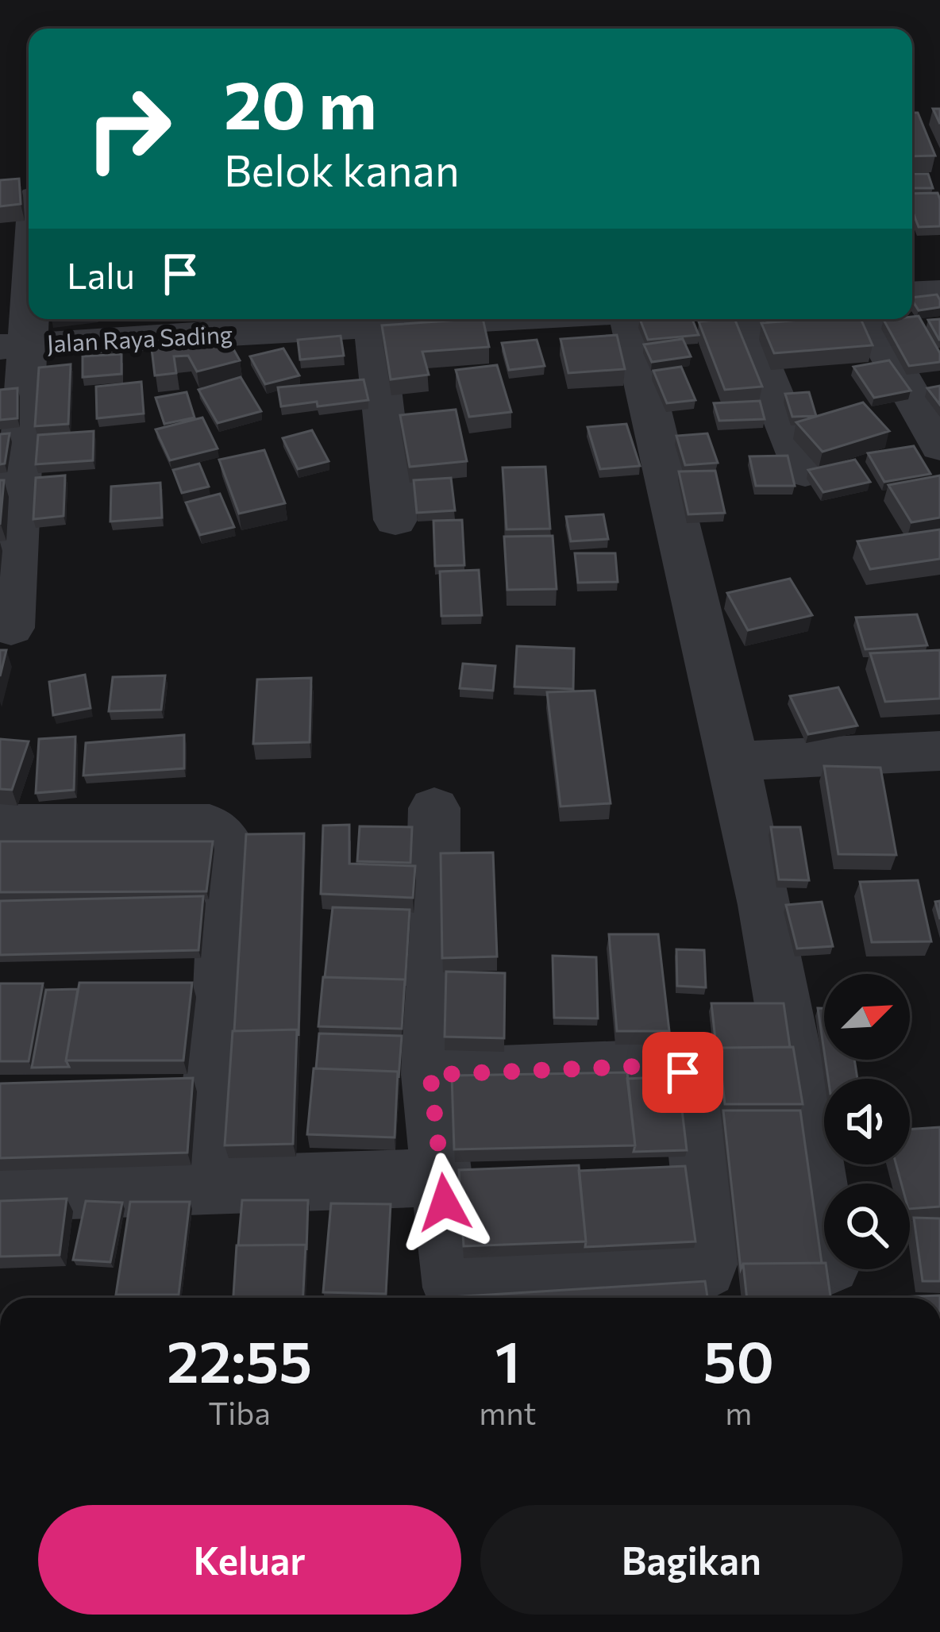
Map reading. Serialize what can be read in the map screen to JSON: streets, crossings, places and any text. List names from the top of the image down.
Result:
{
  "streets": {
    "street": ["Jalan Raya Sading"]
  },
  "north": "top right",
  "page": {
    "turn": ["20 m", "Belok kanan"],
    "then": "Lalu",
    "eta": [
      "22:55",
      "Tiba",
      "1",
      "mnt",
      "50",
      "m"
    ],
    "buttons": ["Keluar", "Bagikan"]
  }
}
